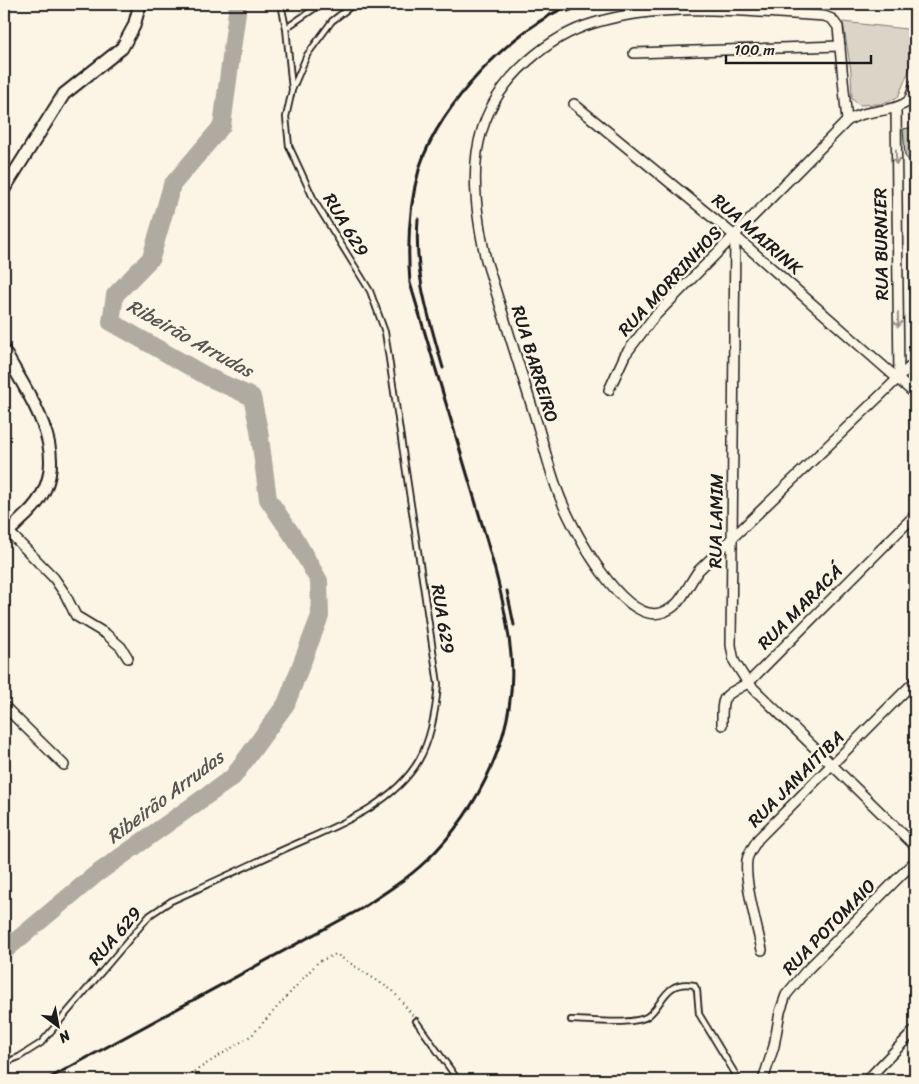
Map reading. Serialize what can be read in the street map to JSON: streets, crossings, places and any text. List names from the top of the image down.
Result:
{
  "streets": {
    "street": [
      "RUA MAIRINK",
      "RUA BURNIER",
      "RUA MORRINHOS",
      "RUA BARREIRO",
      "RUA LAMIM",
      "RUA MARACÁ",
      "RUA JANAITIBA",
      "RUA POTOMAIO"
    ],
    "lane": ["RUA 629"]
  },
  "crossings": [
    ["RUA MAIRINK", "RUA BURNIER"],
    ["RUA MAIRINK", "RUA MORRINHOS"],
    ["RUA MAIRINK", "RUA BARREIRO"],
    ["RUA MAIRINK", "RUA LAMIM"],
    ["RUA BURNIER", "RUA MORRINHOS"],
    ["RUA BURNIER", "RUA BARREIRO"],
    ["RUA MORRINHOS", "RUA LAMIM"],
    ["RUA BARREIRO", "RUA LAMIM"],
    ["RUA LAMIM", "RUA MARACÁ"],
    ["RUA LAMIM", "RUA JANAITIBA"]
  ],
  "one_way": ["RUA BURNIER"],
  "water": ["Ribeirão Arrudas"],
  "scale_bar": "100 m",
  "north": "bottom right"
}
